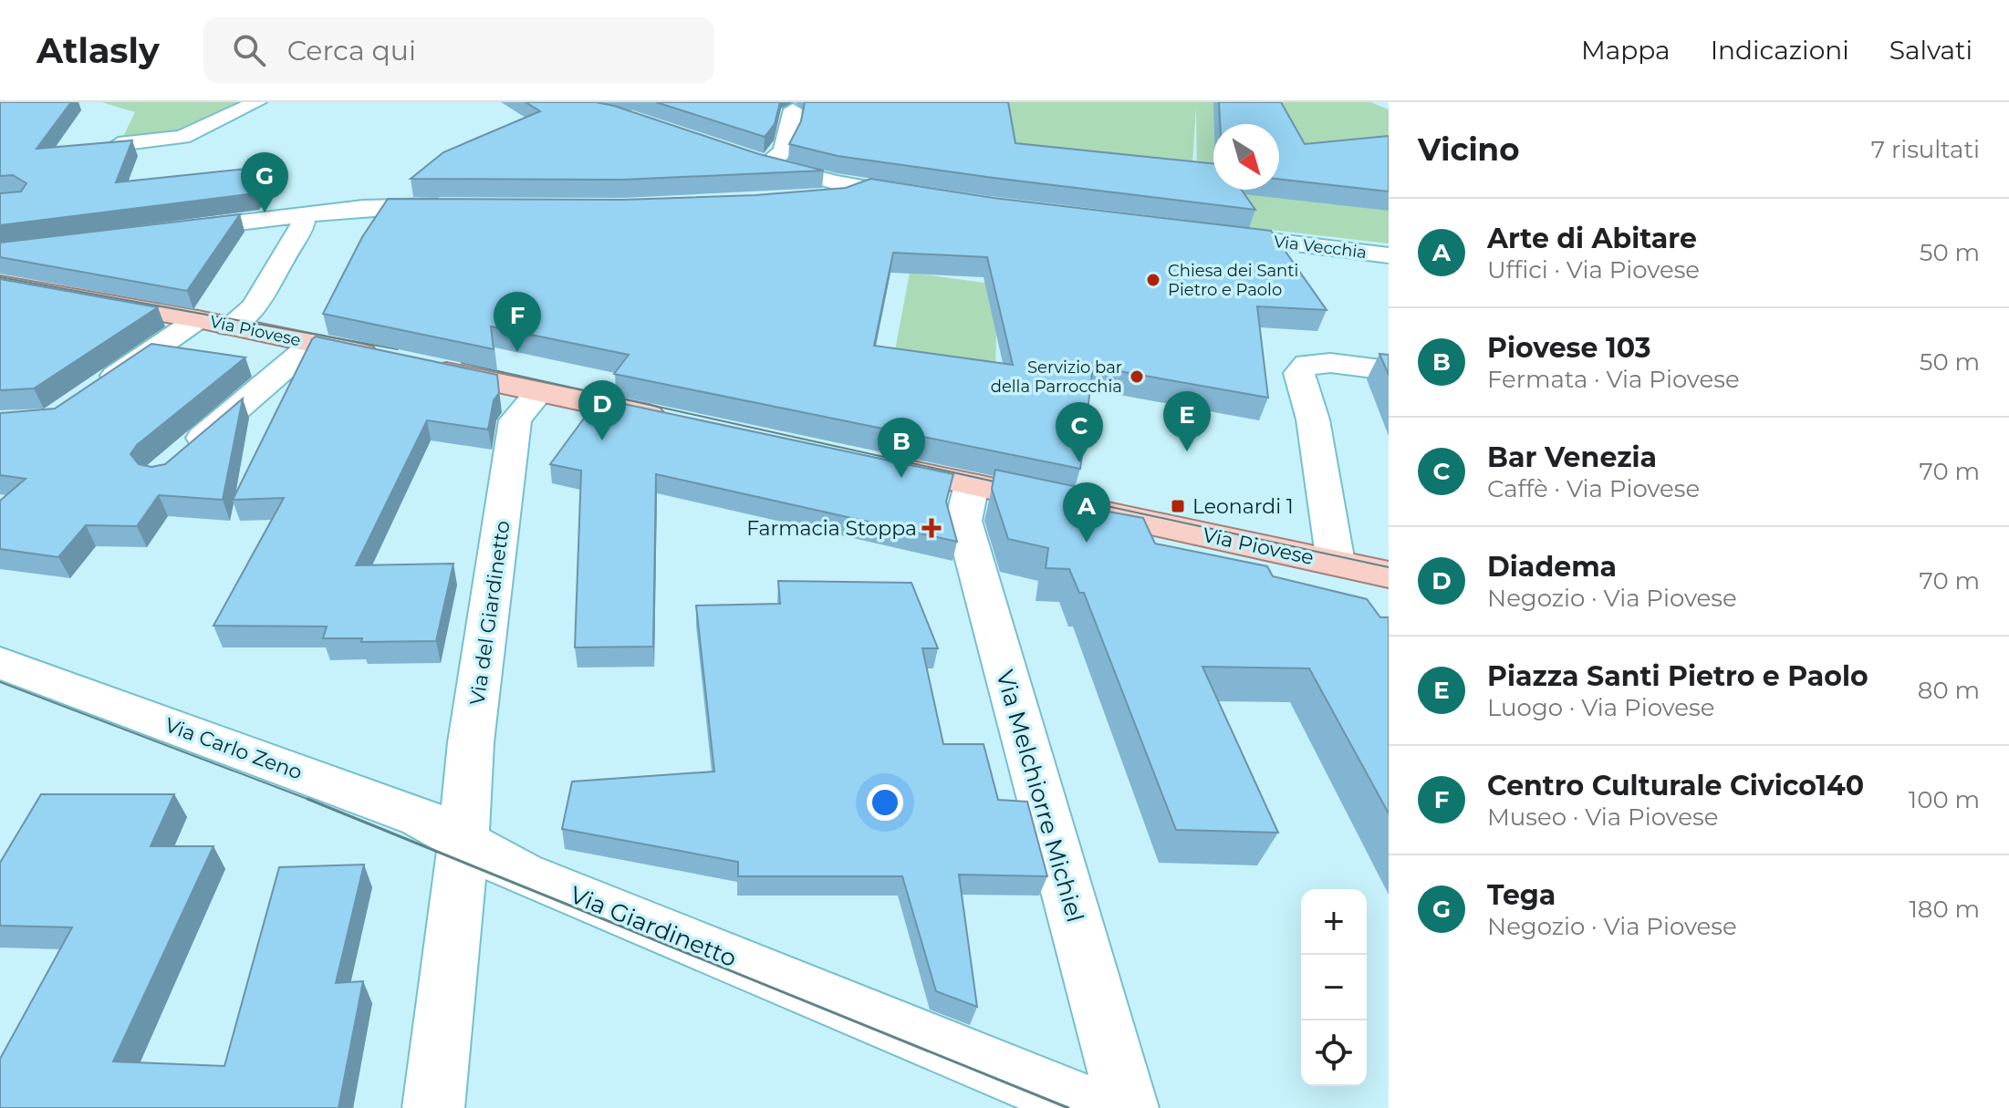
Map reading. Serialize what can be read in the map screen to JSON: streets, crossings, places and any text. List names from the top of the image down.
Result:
{
  "streets": {
    "main road": ["Via Piovese"],
    "street": [
      "Via Vecchia",
      "Via del Giardinetto",
      "Via Carlo Zeno",
      "Via Melchiorre Michiel",
      "Via Giardinetto"
    ]
  },
  "crossings": [
    ["Via Piovese", "Via del Giardinetto"],
    ["Via Piovese", "Via Melchiorre Michiel"],
    ["Via del Giardinetto", "Via Carlo Zeno"],
    ["Via del Giardinetto", "Via Giardinetto"],
    ["Via Carlo Zeno", "Via Giardinetto"]
  ],
  "places": {
    "other": ["Chiesa dei Santi Pietro e Paolo", "Servizio bar della Parrocchia"],
    "transit": ["Leonardi 1"],
    "health": ["Farmacia Stoppa"]
  },
  "north": "bottom right",
  "page": {
    "header": "Atlasly",
    "search": "Cerca qui",
    "nav": ["Mappa", "Indicazioni", "Salvati"],
    "heading": ["Vicino", "7 risultati"],
    "pins": [
      "G",
      "F",
      "D",
      "E",
      "C",
      "B",
      "A"
    ],
    "list": [
      {
        "mark": "A",
        "name": "Arte di Abitare",
        "note": "Uffici · Via Piovese",
        "value": "50 m"
      },
      {
        "mark": "B",
        "name": "Piovese 103",
        "note": "Fermata · Via Piovese",
        "value": "50 m"
      },
      {
        "mark": "C",
        "name": "Bar Venezia",
        "note": "Caffè · Via Piovese",
        "value": "70 m"
      },
      {
        "mark": "D",
        "name": "Diadema",
        "note": "Negozio · Via Piovese",
        "value": "70 m"
      },
      {
        "mark": "E",
        "name": "Piazza Santi Pietro e Paolo",
        "note": "Luogo · Via Piovese",
        "value": "80 m"
      },
      {
        "mark": "F",
        "name": "Centro Culturale Civico140",
        "note": "Museo · Via Piovese",
        "value": "100 m"
      },
      {
        "mark": "G",
        "name": "Tega",
        "note": "Negozio · Via Piovese",
        "value": "180 m"
      }
    ],
    "map_buttons": ["+", "−"]
  }
}
